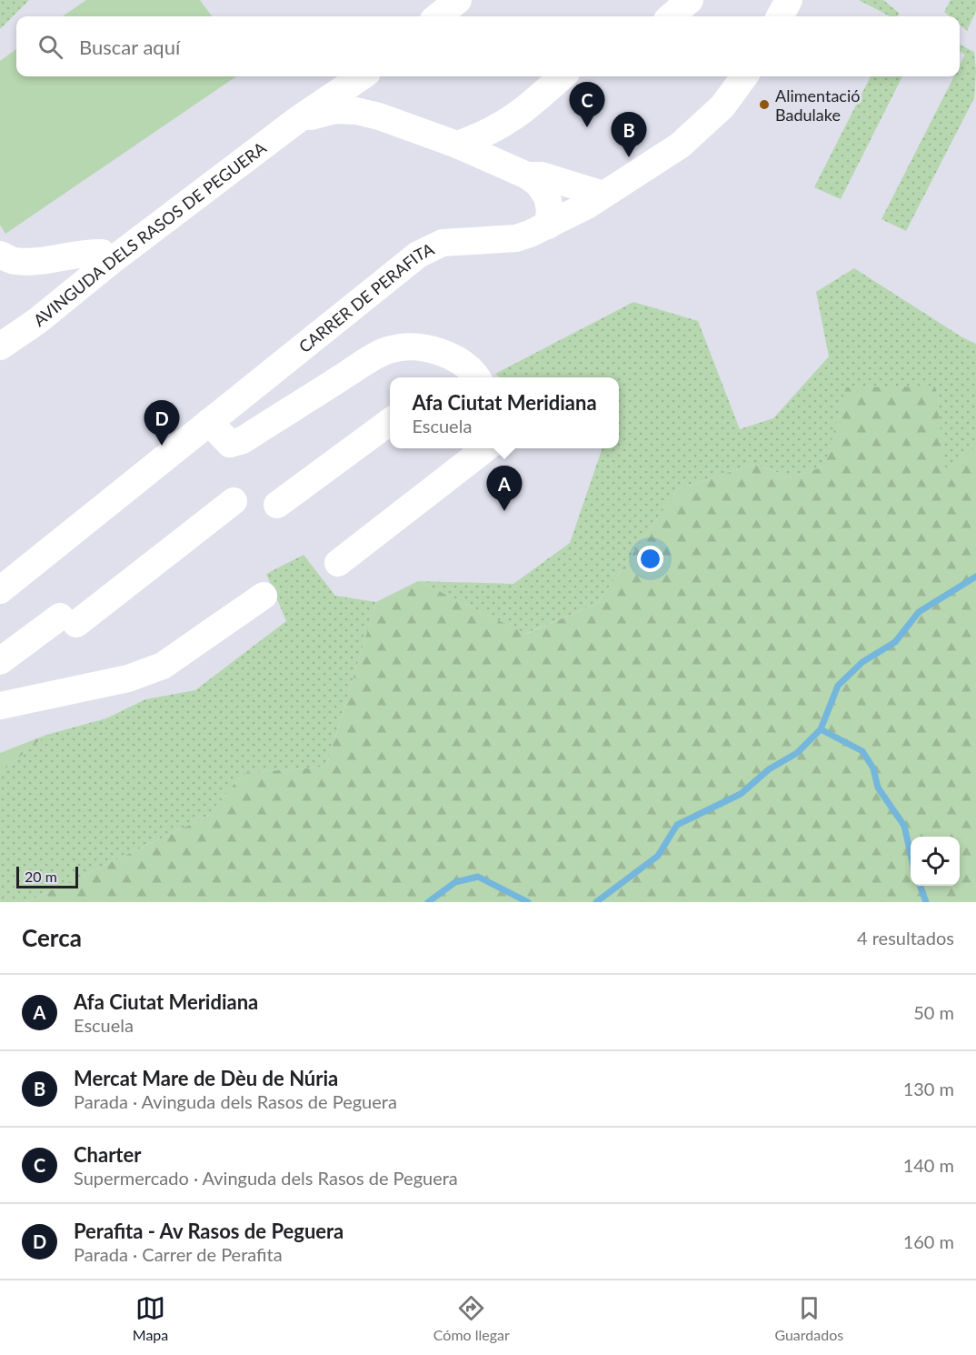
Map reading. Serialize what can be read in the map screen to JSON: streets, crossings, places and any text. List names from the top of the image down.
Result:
{
  "streets": {
    "street": ["AVINGUDA DELS RASOS DE PEGUERA", "CARRER DE PERAFITA"]
  },
  "crossings": [
    ["AVINGUDA DELS RASOS DE PEGUERA", "CARRER DE PERAFITA"]
  ],
  "places": ["Alimentació Badulake"],
  "scale_bar": "20 m",
  "page": {
    "search": "Buscar aquí",
    "pins": [
      "C",
      "B",
      "D",
      "A"
    ],
    "popup": ["Afa Ciutat Meridiana", "Escuela"],
    "scale": "20 m",
    "heading": ["Cerca", "4 resultados"],
    "list": [
      {
        "mark": "A",
        "name": "Afa Ciutat Meridiana",
        "note": "Escuela",
        "value": "50 m"
      },
      {
        "mark": "B",
        "name": "Mercat Mare de Dèu de Núria",
        "note": "Parada · Avinguda dels Rasos de Peguera",
        "value": "130 m"
      },
      {
        "mark": "C",
        "name": "Charter",
        "note": "Supermercado · Avinguda dels Rasos de Peguera",
        "value": "140 m"
      },
      {
        "mark": "D",
        "name": "Perafita - Av Rasos de Peguera",
        "note": "Parada · Carrer de Perafita",
        "value": "160 m"
      }
    ],
    "nav": ["Mapa", "Cómo llegar", "Guardados"]
  }
}
